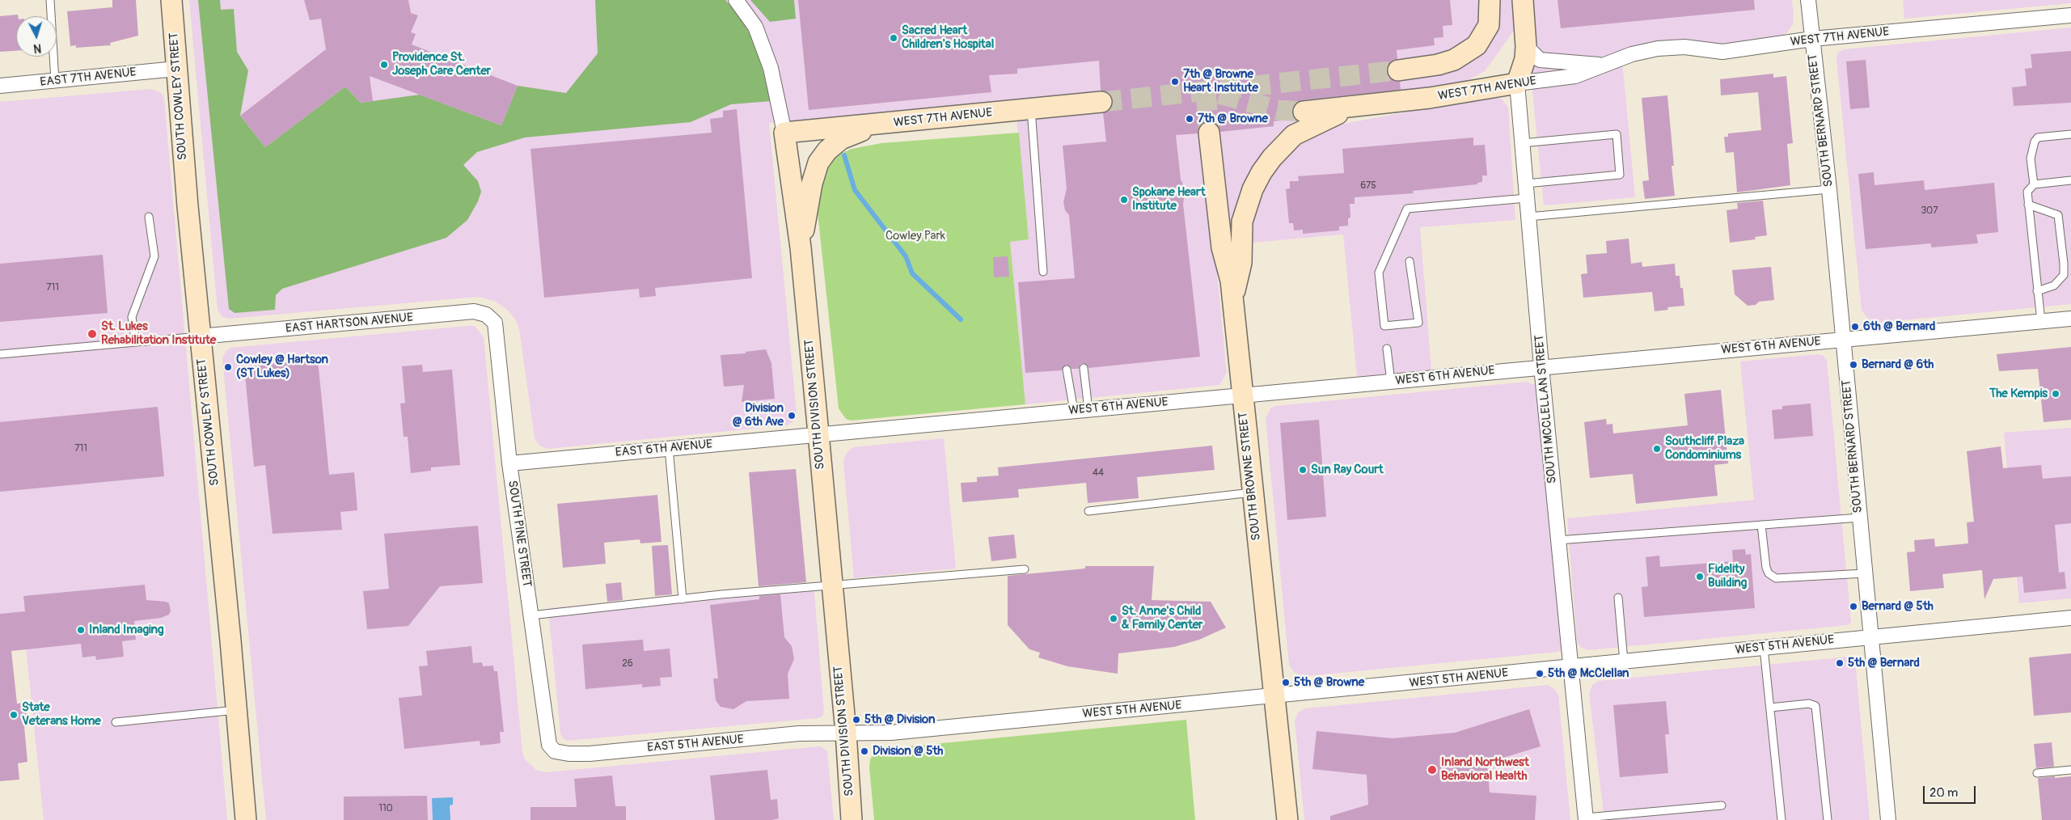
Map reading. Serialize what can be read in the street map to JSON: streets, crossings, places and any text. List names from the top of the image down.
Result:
{
  "streets": {
    "street": [
      "WEST 7TH AVENUE",
      "EAST 7TH AVENUE",
      "SOUTH COWLEY STREET",
      "SOUTH BERNARD STREET",
      "EAST HARTSON AVENUE",
      "WEST 6TH AVENUE",
      "SOUTH DIVISION STREET",
      "SOUTH MCCLELLAN STREET",
      "EAST 6TH AVENUE",
      "SOUTH BROWNE STREET",
      "SOUTH PINE STREET",
      "WEST 5TH AVENUE",
      "EAST 5TH AVENUE"
    ]
  },
  "crossings": [
    ["WEST 7TH AVENUE", "SOUTH BERNARD STREET"],
    ["WEST 7TH AVENUE", "SOUTH DIVISION STREET"],
    ["WEST 7TH AVENUE", "SOUTH MCCLELLAN STREET"],
    ["WEST 7TH AVENUE", "SOUTH BROWNE STREET"],
    ["EAST 7TH AVENUE", "SOUTH COWLEY STREET"],
    ["SOUTH COWLEY STREET", "EAST HARTSON AVENUE"],
    ["SOUTH BERNARD STREET", "WEST 6TH AVENUE"],
    ["SOUTH BERNARD STREET", "WEST 5TH AVENUE"],
    ["EAST HARTSON AVENUE", "SOUTH PINE STREET"],
    ["WEST 6TH AVENUE", "SOUTH DIVISION STREET"],
    ["WEST 6TH AVENUE", "SOUTH MCCLELLAN STREET"],
    ["WEST 6TH AVENUE", "EAST 6TH AVENUE"],
    ["WEST 6TH AVENUE", "SOUTH BROWNE STREET"],
    ["SOUTH DIVISION STREET", "EAST 6TH AVENUE"],
    ["SOUTH DIVISION STREET", "WEST 5TH AVENUE"],
    ["SOUTH DIVISION STREET", "EAST 5TH AVENUE"],
    ["SOUTH MCCLELLAN STREET", "WEST 5TH AVENUE"],
    ["EAST 6TH AVENUE", "SOUTH PINE STREET"],
    ["SOUTH BROWNE STREET", "WEST 5TH AVENUE"],
    ["SOUTH PINE STREET", "EAST 5TH AVENUE"],
    ["WEST 5TH AVENUE", "EAST 5TH AVENUE"]
  ],
  "parks": ["Cowley Park"],
  "places": [
    "Sacred Heart Children's Hospital",
    "Providence St. Joseph Care Center",
    "7th @ Browne Heart Institute",
    "7th @ Browne",
    "Spokane Heart Institute",
    "6th @ Bernard",
    "St. Lukes Rehabilitation Institute",
    "Bernard @ 6th",
    "Cowley @ Hartson (ST Lukes)",
    "The Kempis",
    "Division @ 6th Ave",
    "Southcliff Plaza Condominiums",
    "Sun Ray Court",
    "Fidelity Building",
    "Bernard @ 5th",
    "St. Anne's Child & Family Center",
    "Inland Imaging",
    "5th @ Bernard",
    "5th @ McClellan",
    "5th @ Browne",
    "State Veterans Home",
    "5th @ Division",
    "Division @ 5th",
    "Inland Northwest Behavioral Health"
  ],
  "house_numbers": [
    "675",
    "307",
    "711",
    "711",
    "44",
    "26",
    "110"
  ],
  "scale_bar": "20 m",
  "north": "bottom"
}
